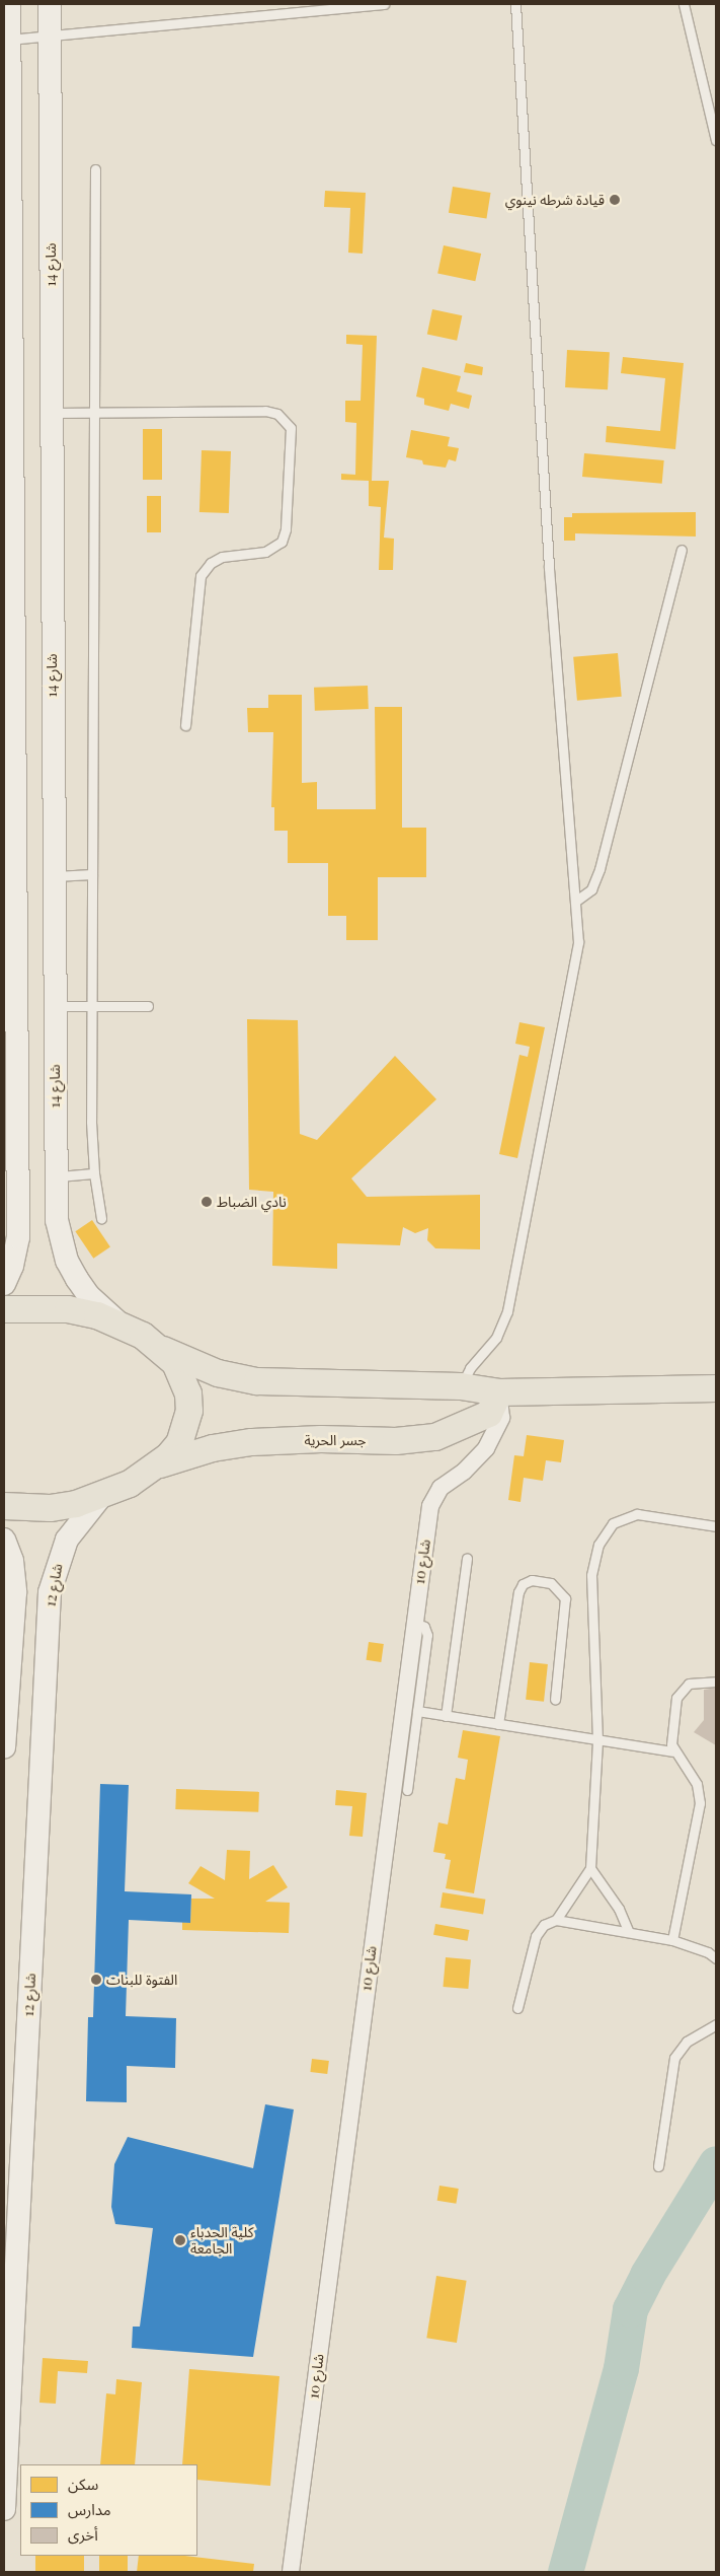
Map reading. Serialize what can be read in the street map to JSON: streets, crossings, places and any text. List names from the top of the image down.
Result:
{
  "streets": {
    "main road": ["جسر الحرية"],
    "street": ["شارع 14", "شارع 10", "شارع 12"]
  },
  "crossings": [
    ["جسر الحرية", "شارع 10"]
  ],
  "places": [
    "قيادة شرطه نينوي",
    "نادي الضباط",
    "الفتوة للبنات",
    "كلية الحدباء الجامعة"
  ],
  "legend": ["سكن", "مدارس", "أخرى"]
}
